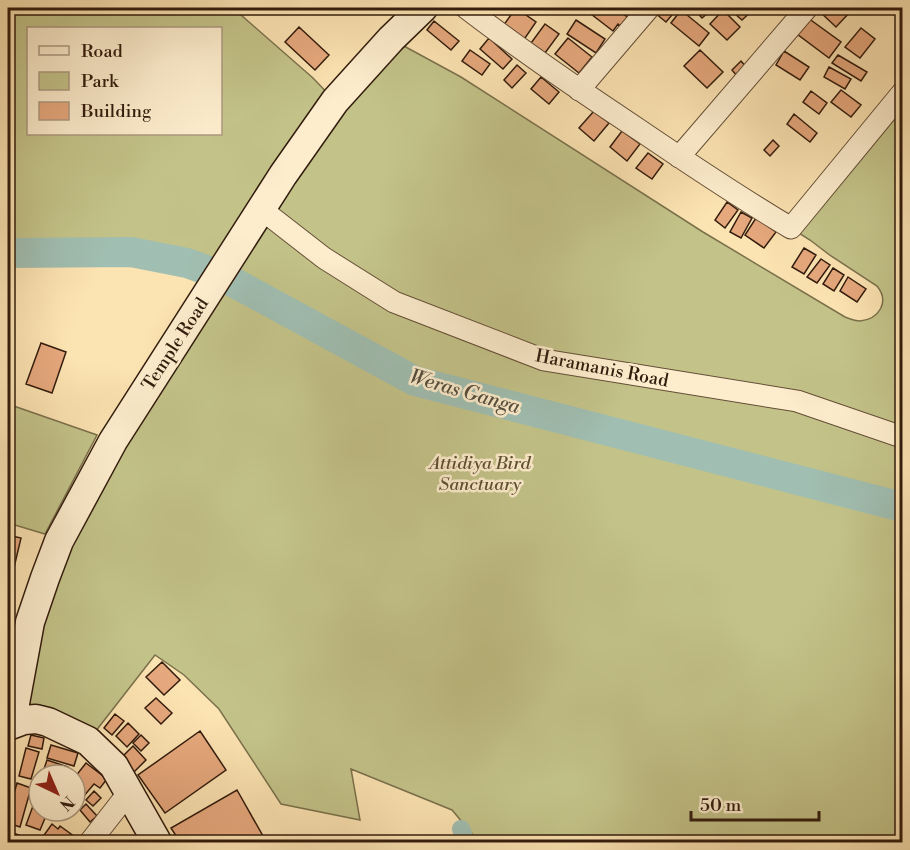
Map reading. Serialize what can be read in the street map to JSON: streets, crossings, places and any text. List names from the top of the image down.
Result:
{
  "streets": {
    "street": ["Temple Road", "Haramanis Road"]
  },
  "crossings": [
    ["Temple Road", "Haramanis Road"]
  ],
  "water": ["Weras Ganga"],
  "parks": ["Attidiya Bird Sanctuary"],
  "legend": ["Road", "Park", "Building"],
  "scale_bar": "50 m",
  "north": "bottom right"
}
